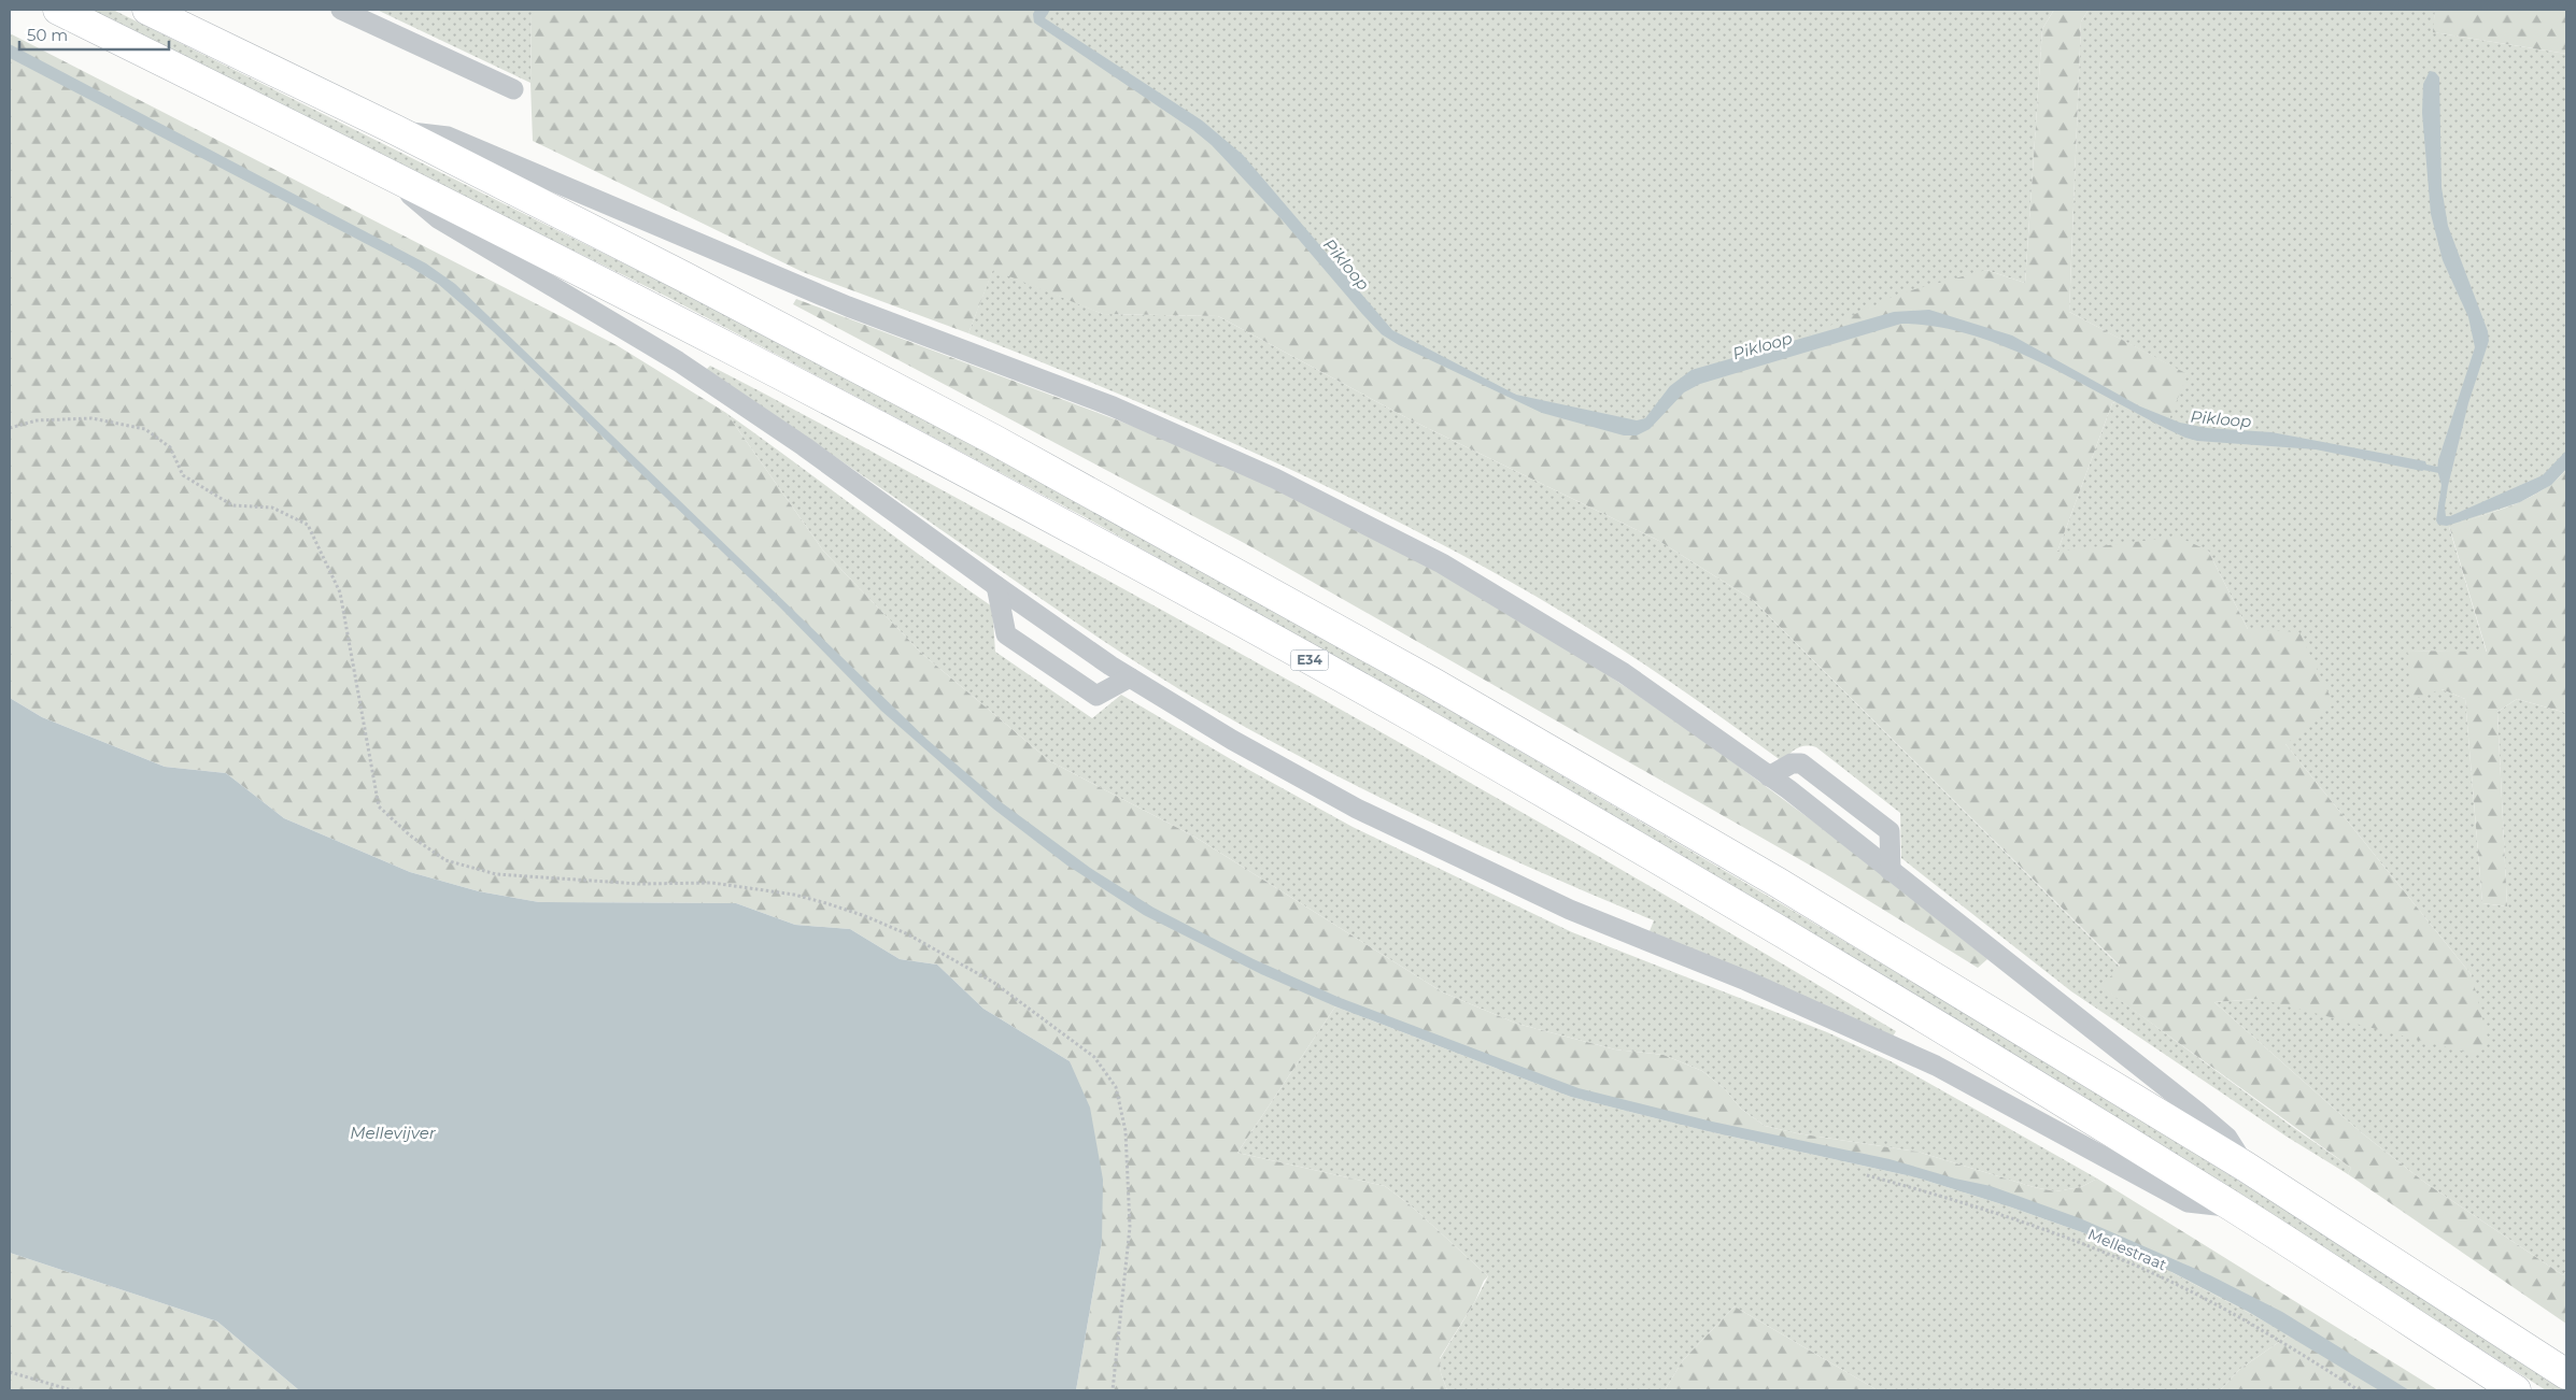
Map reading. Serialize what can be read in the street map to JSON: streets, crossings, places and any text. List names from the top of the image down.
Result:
{
  "streets": {
    "highway": ["E34"],
    "path": ["Mellestraat"]
  },
  "water": ["Pikloop", "Mellevijver"],
  "scale_bar": "50 m"
}
